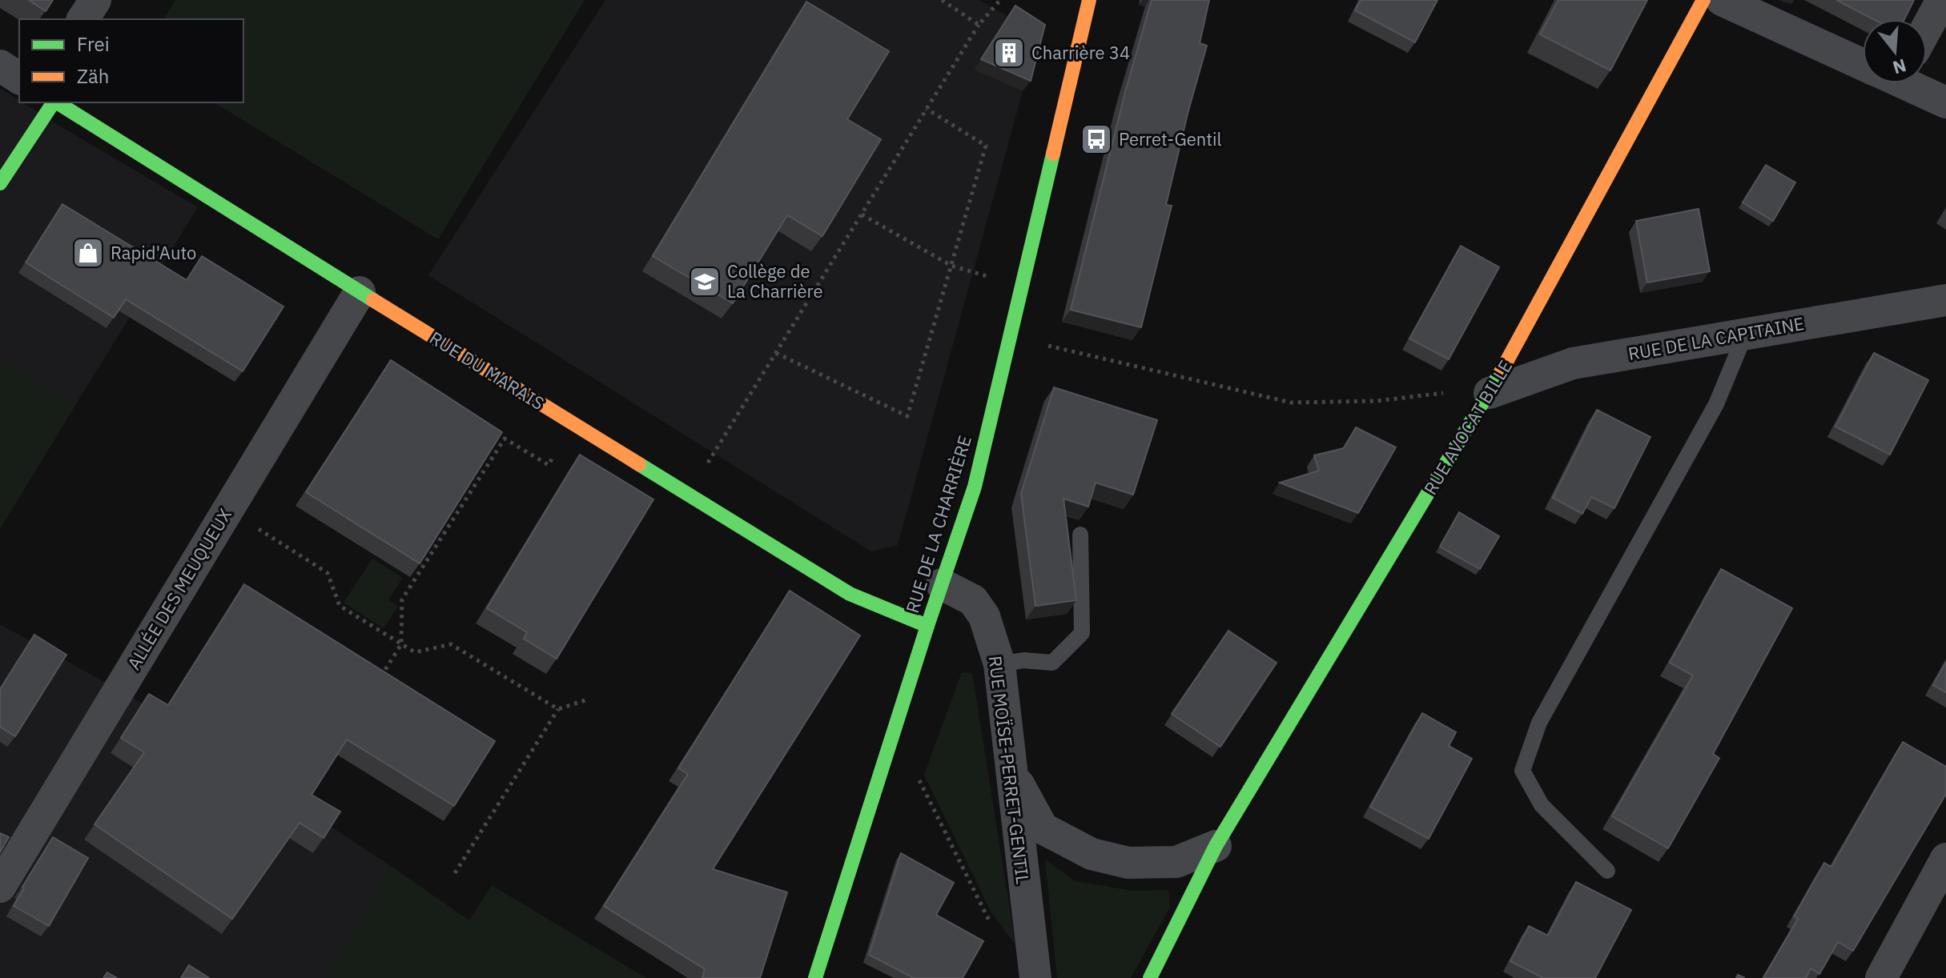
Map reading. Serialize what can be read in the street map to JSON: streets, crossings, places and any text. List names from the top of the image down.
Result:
{
  "streets": {
    "street": [
      "RUE DE LA CAPITAINE",
      "RUE DU MARAIS",
      "RUE AVOCAT BILLE",
      "RUE DE LA CHARRIÈRE",
      "ALLÉE DES MEUQUEUX",
      "RUE MOÏSE-PERRET-GENTIL"
    ]
  },
  "crossings": [
    ["RUE DE LA CAPITAINE", "RUE AVOCAT BILLE"],
    ["RUE DU MARAIS", "RUE DE LA CHARRIÈRE"],
    ["RUE DU MARAIS", "ALLÉE DES MEUQUEUX"],
    ["RUE DE LA CHARRIÈRE", "RUE MOÏSE-PERRET-GENTIL"]
  ],
  "places": {
    "building": ["Charrière 34"],
    "bus stop": ["Perret-Gentil"],
    "shop": ["Rapid'Auto"],
    "school or university": ["Collège de La Charrière"]
  },
  "legend": ["Frei", "Zäh"],
  "north": "bottom"
}
